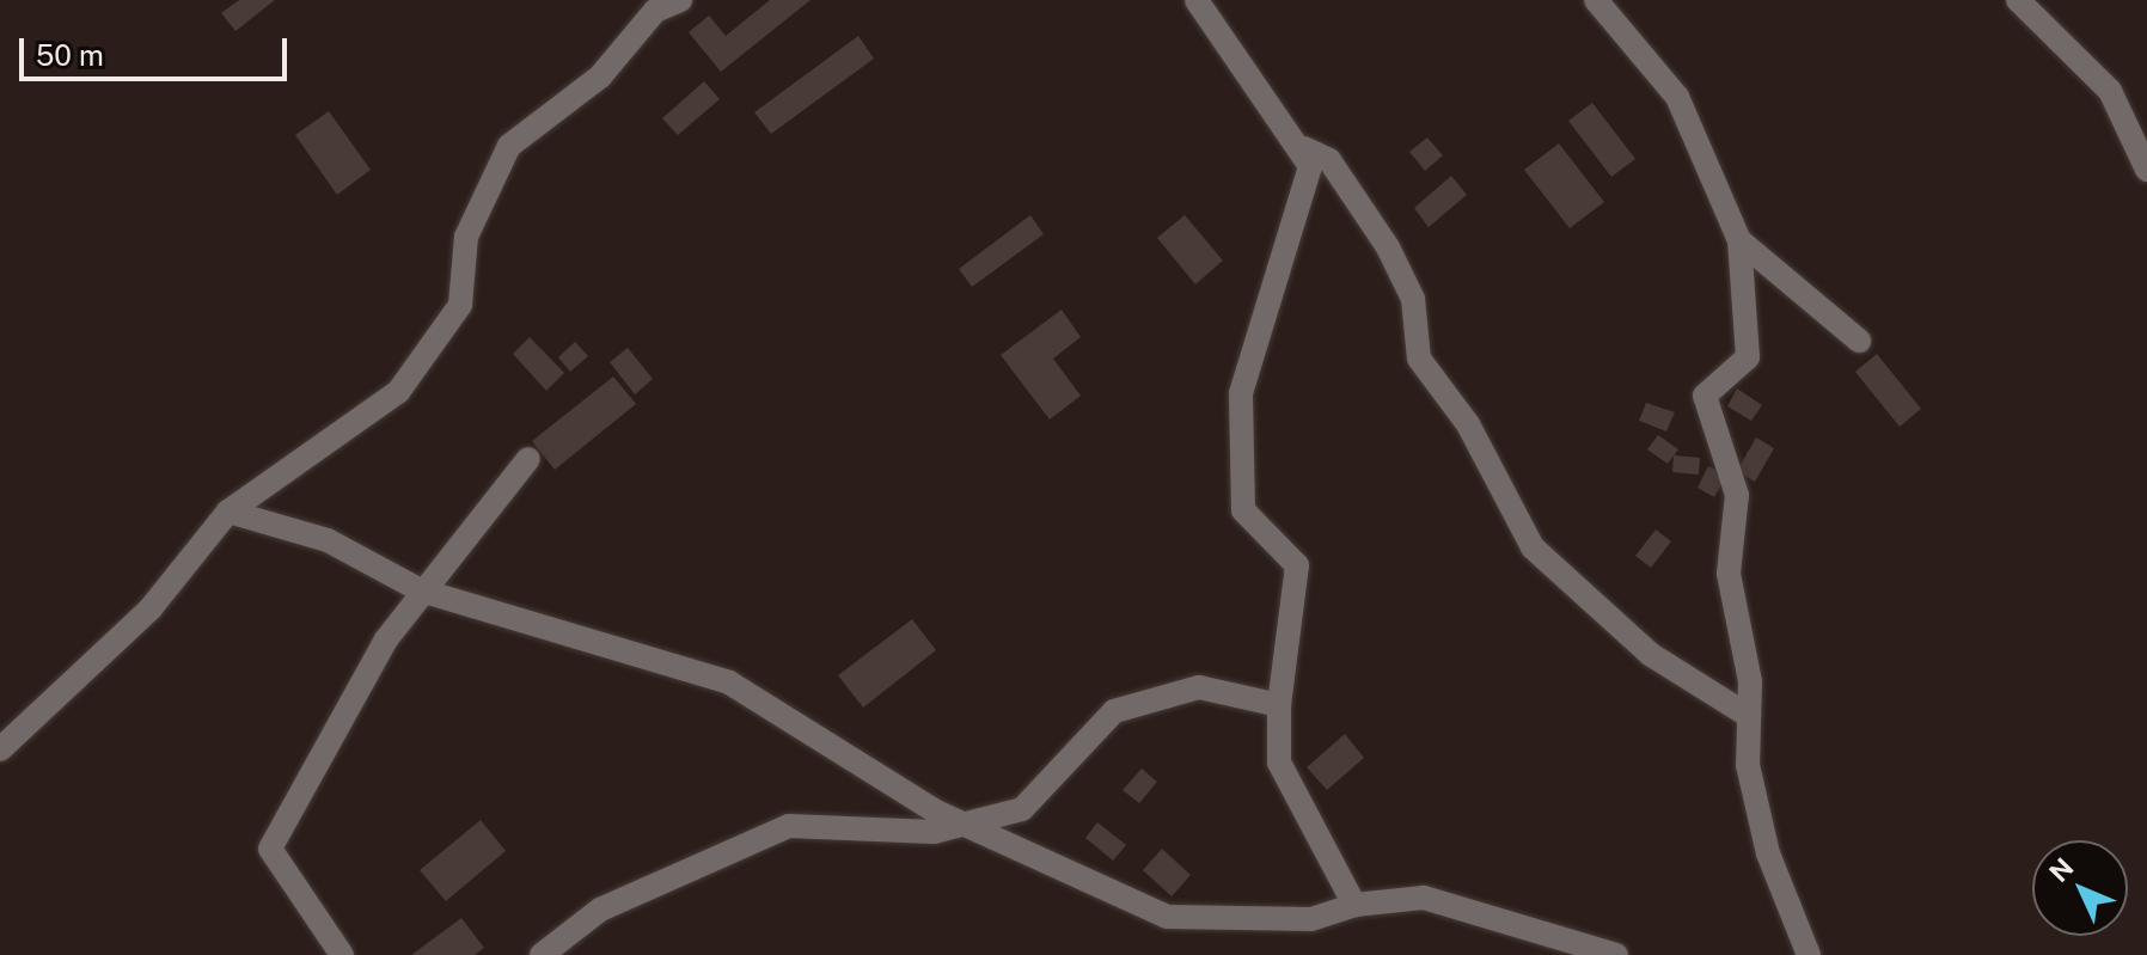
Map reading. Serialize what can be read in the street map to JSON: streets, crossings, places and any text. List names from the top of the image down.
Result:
{
  "scale_bar": "50 m",
  "north": "top left"
}
